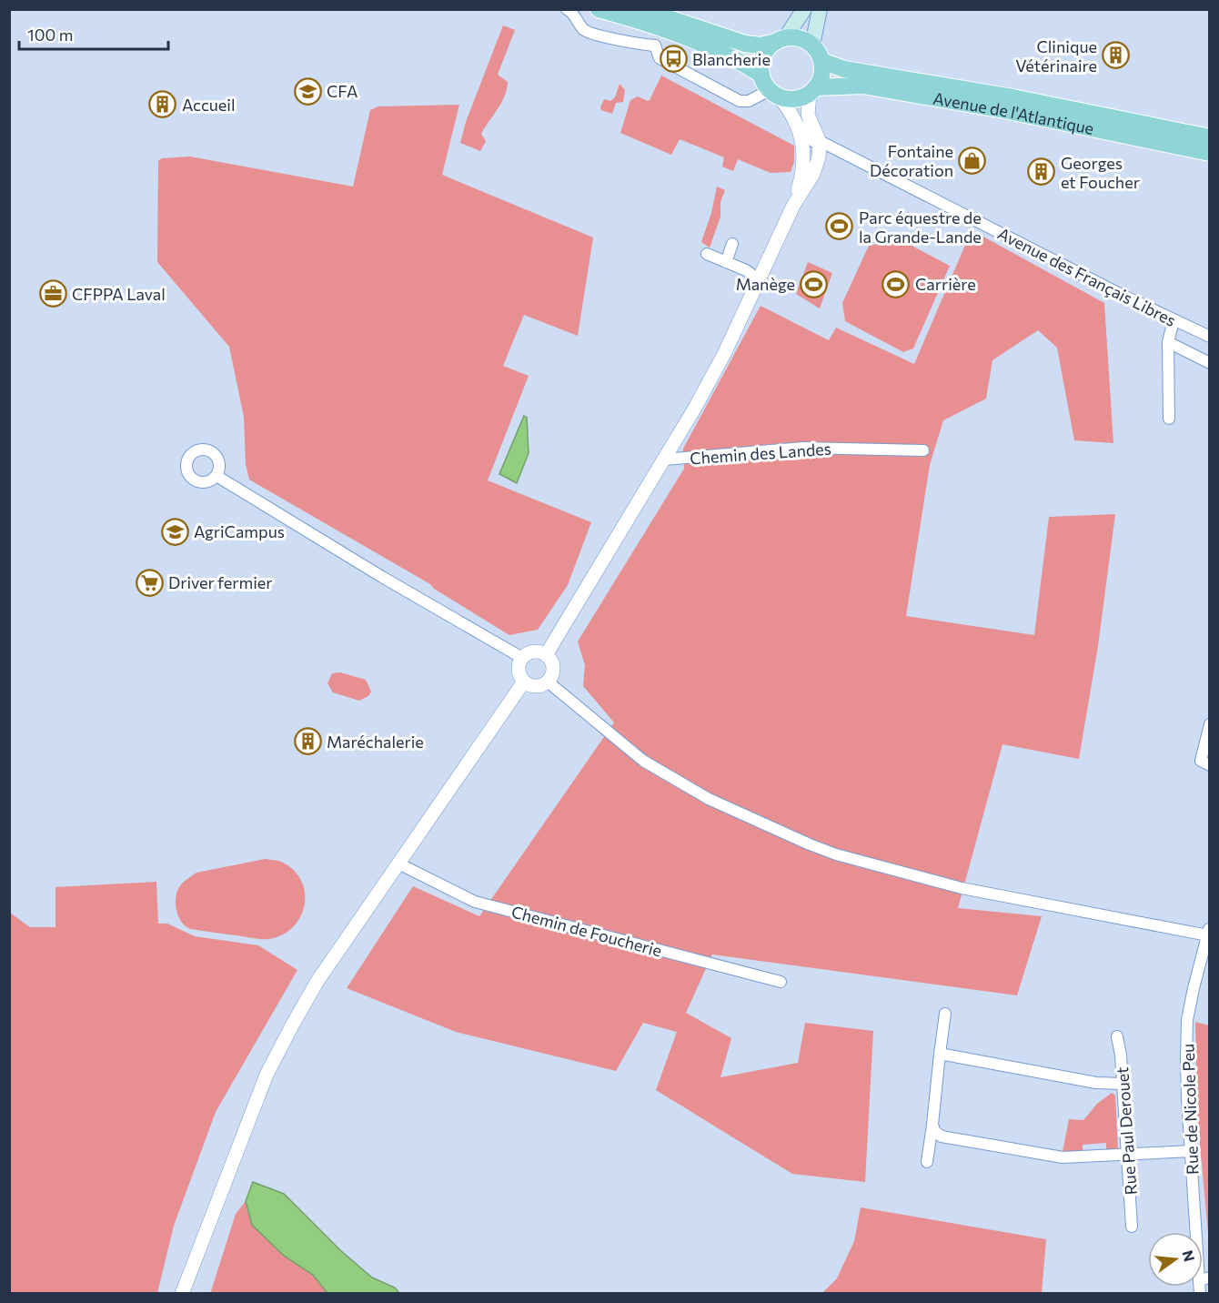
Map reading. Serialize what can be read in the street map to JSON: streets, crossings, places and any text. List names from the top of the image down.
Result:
{
  "streets": {
    "main road": ["Avenue de l'Atlantique"],
    "street": [
      "Avenue des Français Libres",
      "Chemin des Landes",
      "Chemin de Foucherie",
      "Rue de Nicole Peu",
      "Rue Paul Derouet"
    ]
  },
  "places": {
    "building": [
      "Clinique Vétérinaire",
      "Accueil",
      "Georges et Foucher",
      "Maréchalerie"
    ],
    "bus stop": ["Blancherie"],
    "school or university": ["CFA", "AgriCampus"],
    "shop": ["Fontaine Décoration"],
    "sports": ["Parc équestre de la Grande-Lande", "Manège", "Carrière"],
    "office": ["CFPPA Laval"],
    "supermarket": ["Driver fermier"]
  },
  "scale_bar": "100 m",
  "north": "right"
}
